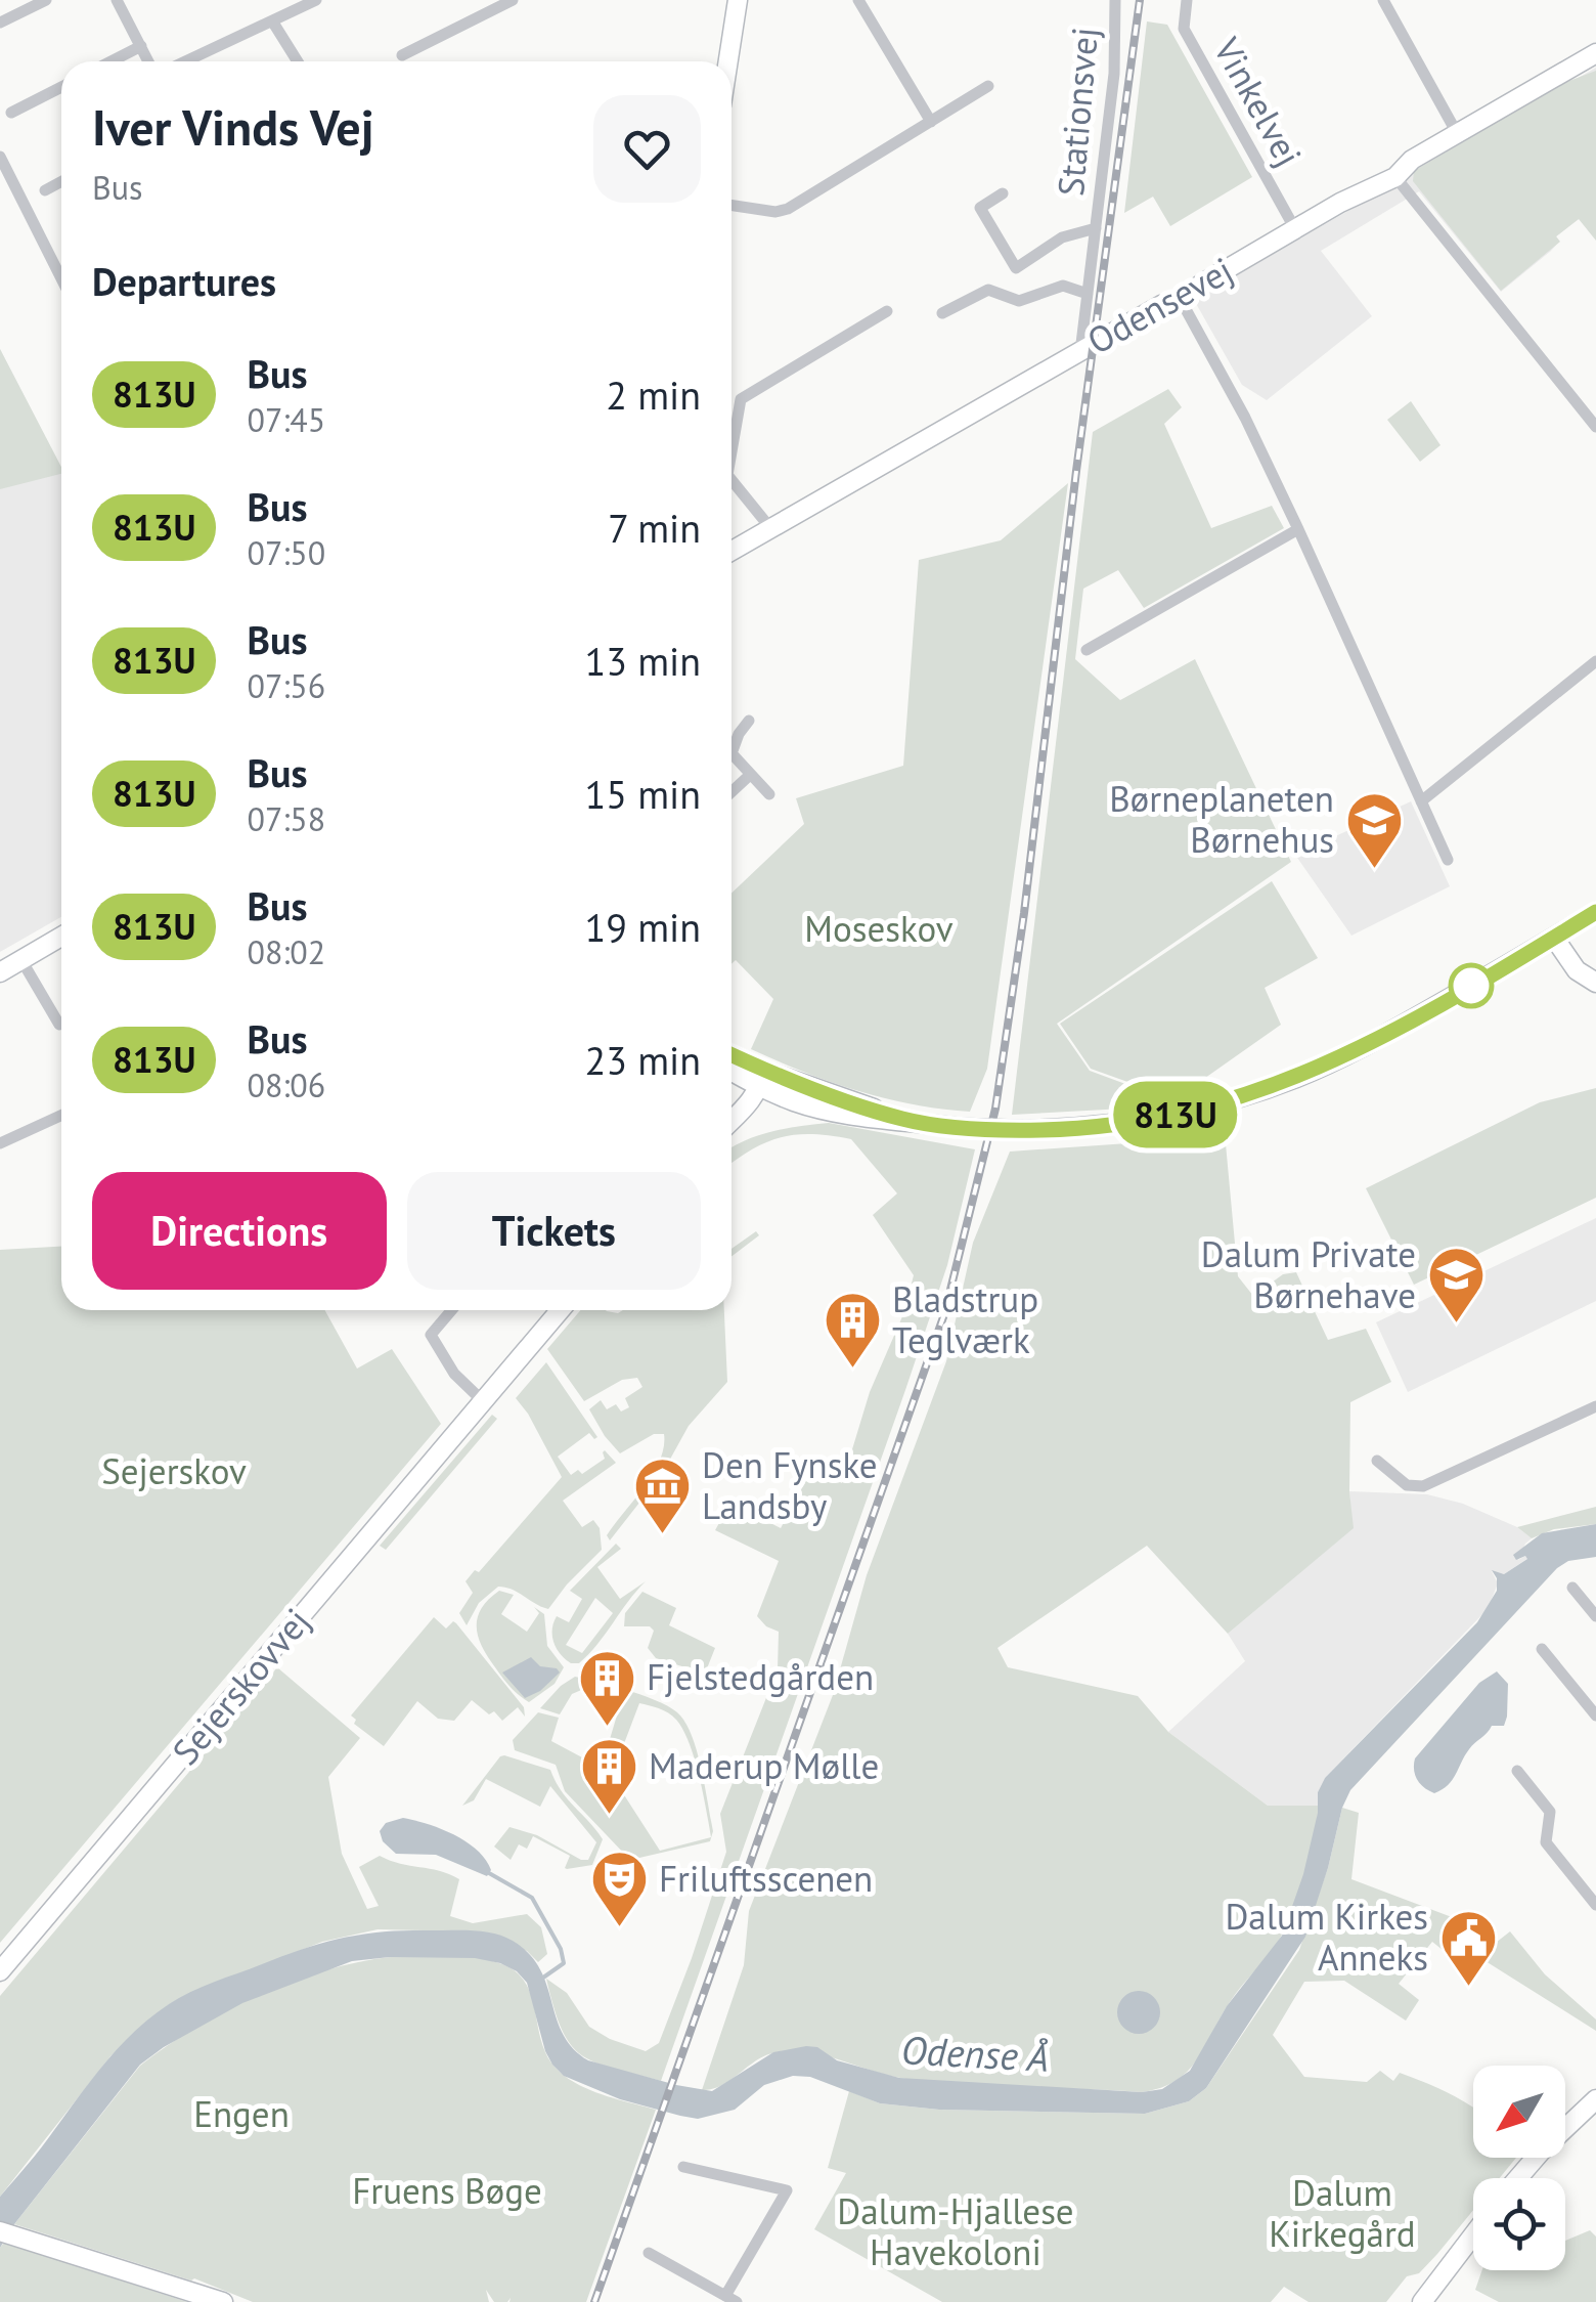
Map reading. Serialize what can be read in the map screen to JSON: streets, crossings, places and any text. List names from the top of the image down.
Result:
{
  "streets": {
    "street": [
      "Vinkelvej",
      "Stationsvej",
      "Odensevej",
      "Sejerskovvej"
    ]
  },
  "crossings": [
    ["Vinkelvej", "Odensevej"],
    ["Stationsvej", "Odensevej"]
  ],
  "water": ["Odense Å"],
  "parks": [
    "Moseskov",
    "Sejerskov",
    "Engen",
    "Fruens Bøge",
    "Dalum Kirkegård",
    "Dalum-Hjallese Havekoloni"
  ],
  "places": {
    "school or university": ["Børneplaneten Børnehus", "Dalum Private Børnehave"],
    "building": ["Bladstrup Teglværk", "Fjelstedgården", "Maderup Mølle"],
    "museum": ["Den Fynske Landsby"],
    "theatre": ["Friluftsscenen"],
    "public building": ["Dalum Kirkes Anneks"]
  },
  "lines": ["bus line 813U"],
  "north": "bottom left",
  "page": {
    "on_map": "813U",
    "heading": [
      ["Iver Vinds Vej", "Bus"],
      "Departures"
    ],
    "list": [
      {
        "mark": "813U",
        "name": "Bus",
        "note": "07:45",
        "value": "2 min"
      },
      {
        "mark": "813U",
        "name": "Bus",
        "note": "07:50",
        "value": "7 min"
      },
      {
        "mark": "813U",
        "name": "Bus",
        "note": "07:56",
        "value": "13 min"
      },
      {
        "mark": "813U",
        "name": "Bus",
        "note": "07:58",
        "value": "15 min"
      },
      {
        "mark": "813U",
        "name": "Bus",
        "note": "08:02",
        "value": "19 min"
      },
      {
        "mark": "813U",
        "name": "Bus",
        "note": "08:06",
        "value": "23 min"
      }
    ],
    "buttons": ["Directions", "Tickets"]
  }
}
